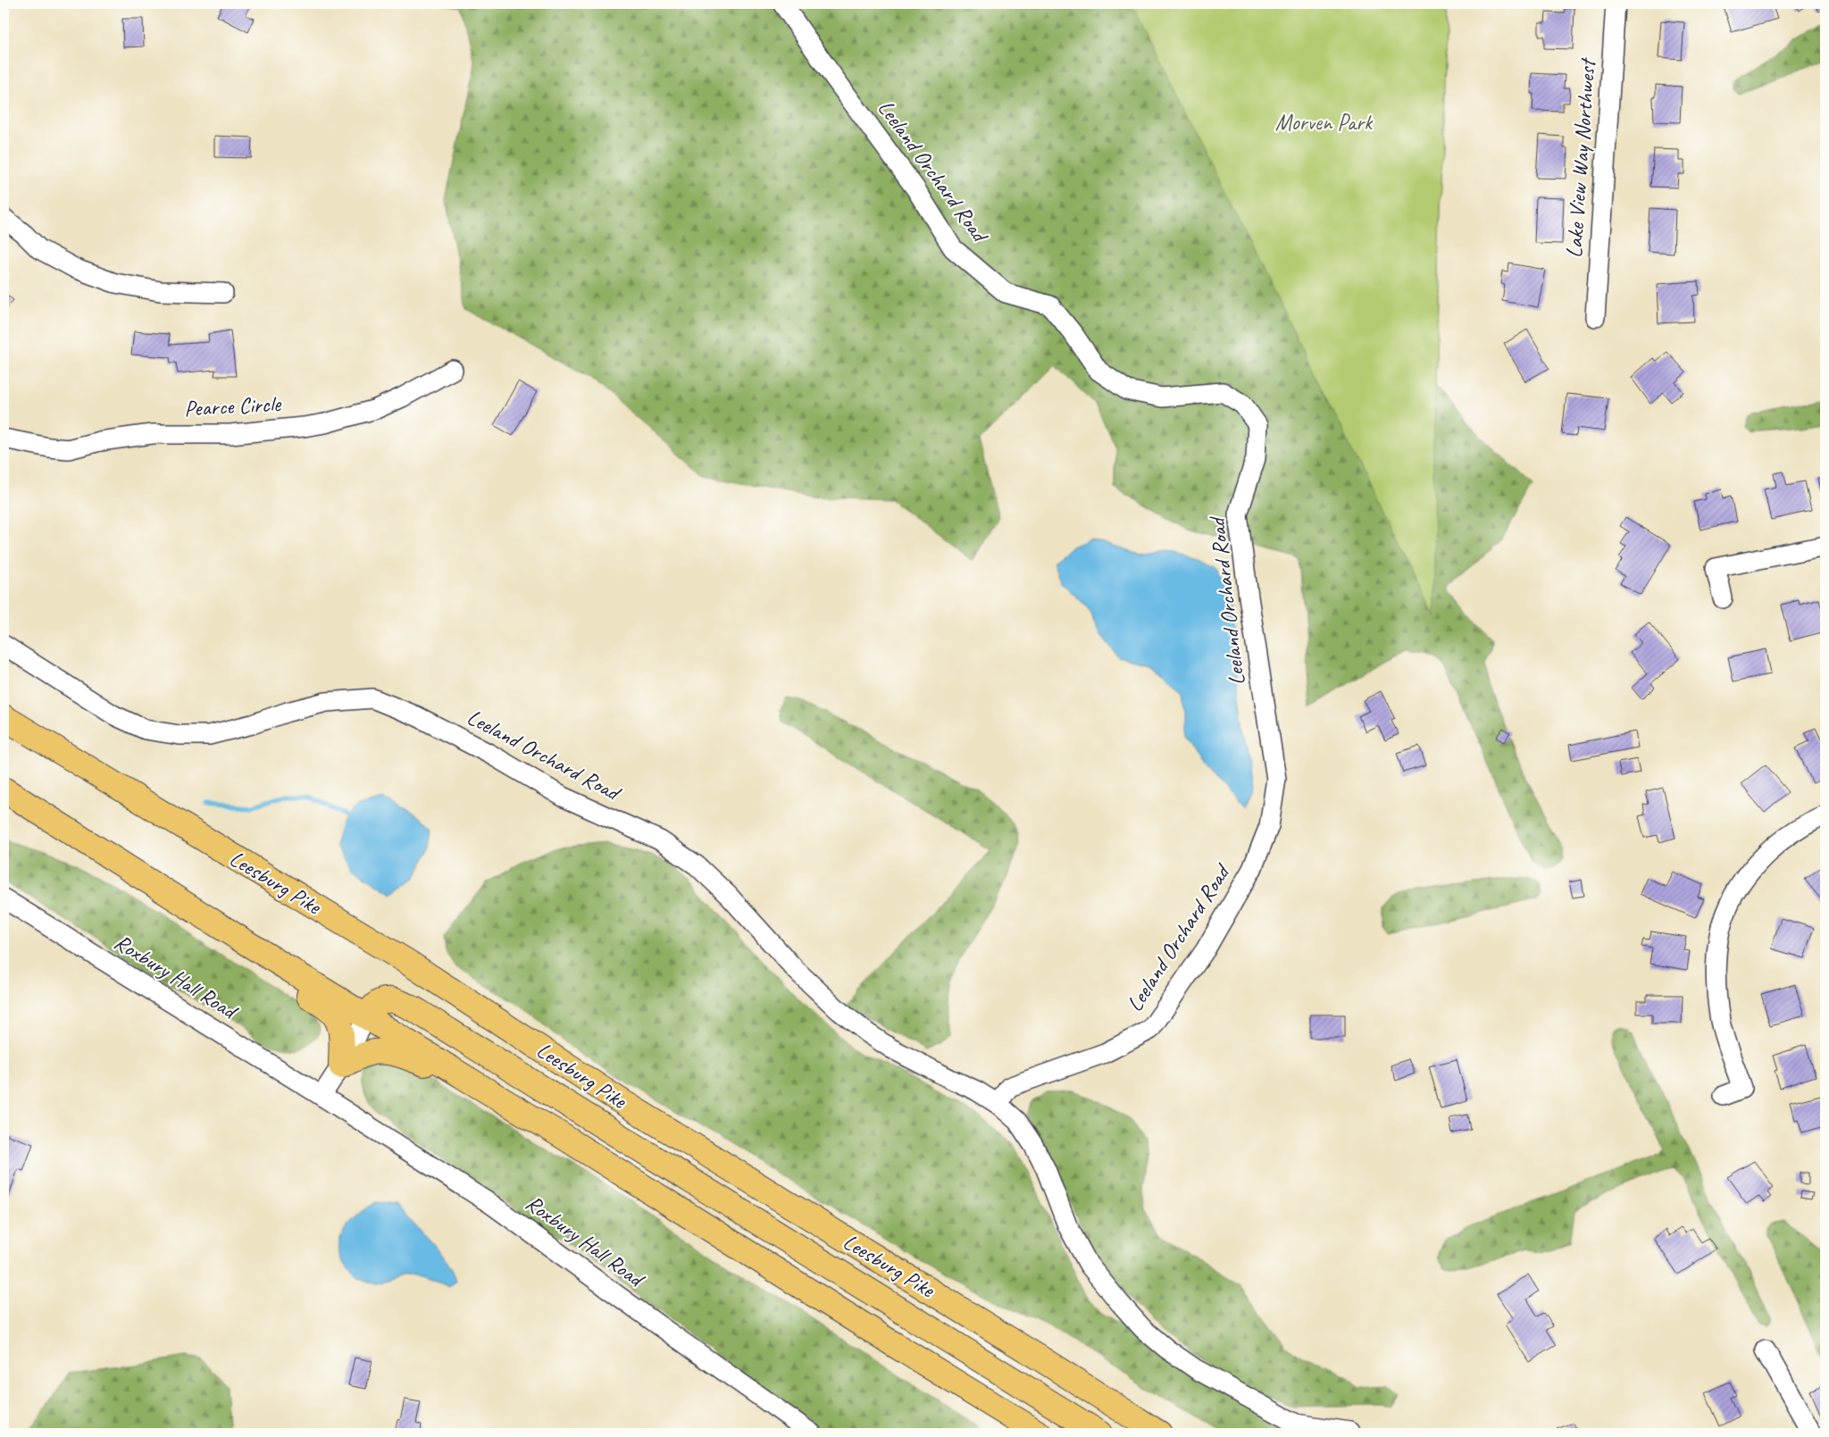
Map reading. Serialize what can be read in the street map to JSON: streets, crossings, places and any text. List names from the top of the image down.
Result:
{
  "streets": {
    "highway": ["Leesburg Pike"],
    "street": [
      "Lake View Way Northwest",
      "Leeland Orchard Road",
      "Pearce Circle",
      "Roxbury Hall Road"
    ]
  },
  "parks": ["Morven Park"]
}
